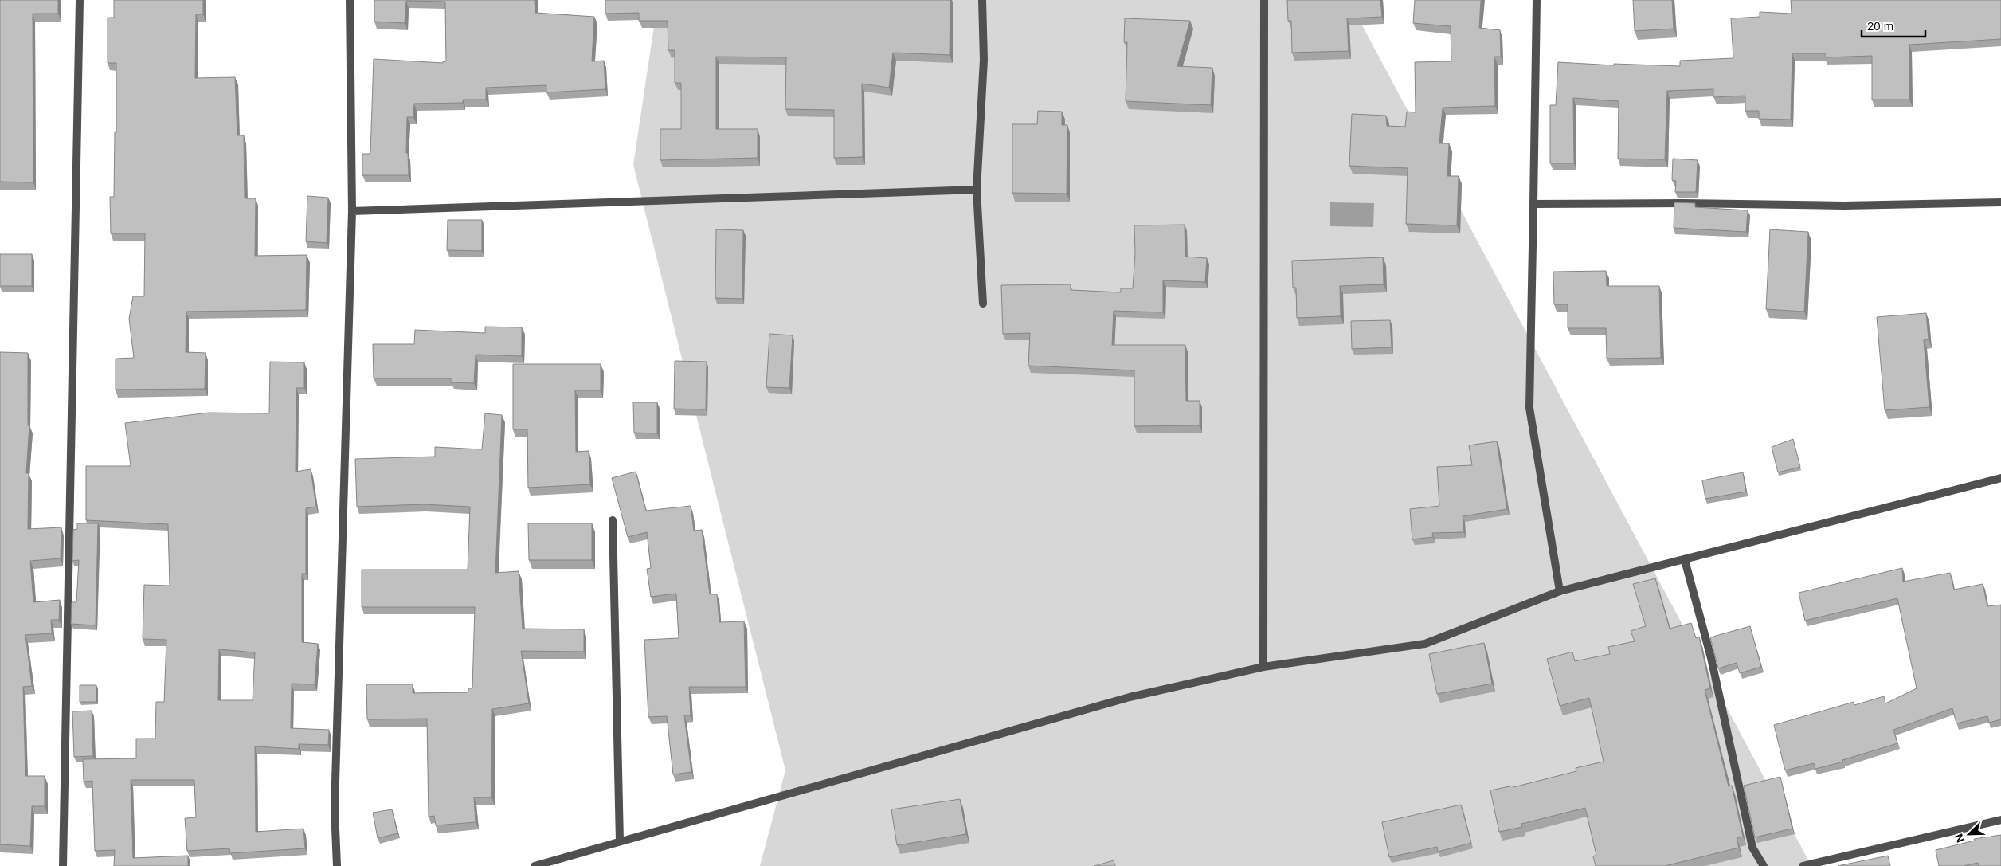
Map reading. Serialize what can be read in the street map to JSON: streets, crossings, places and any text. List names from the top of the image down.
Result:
{
  "scale_bar": "20 m",
  "north": "bottom left"
}
